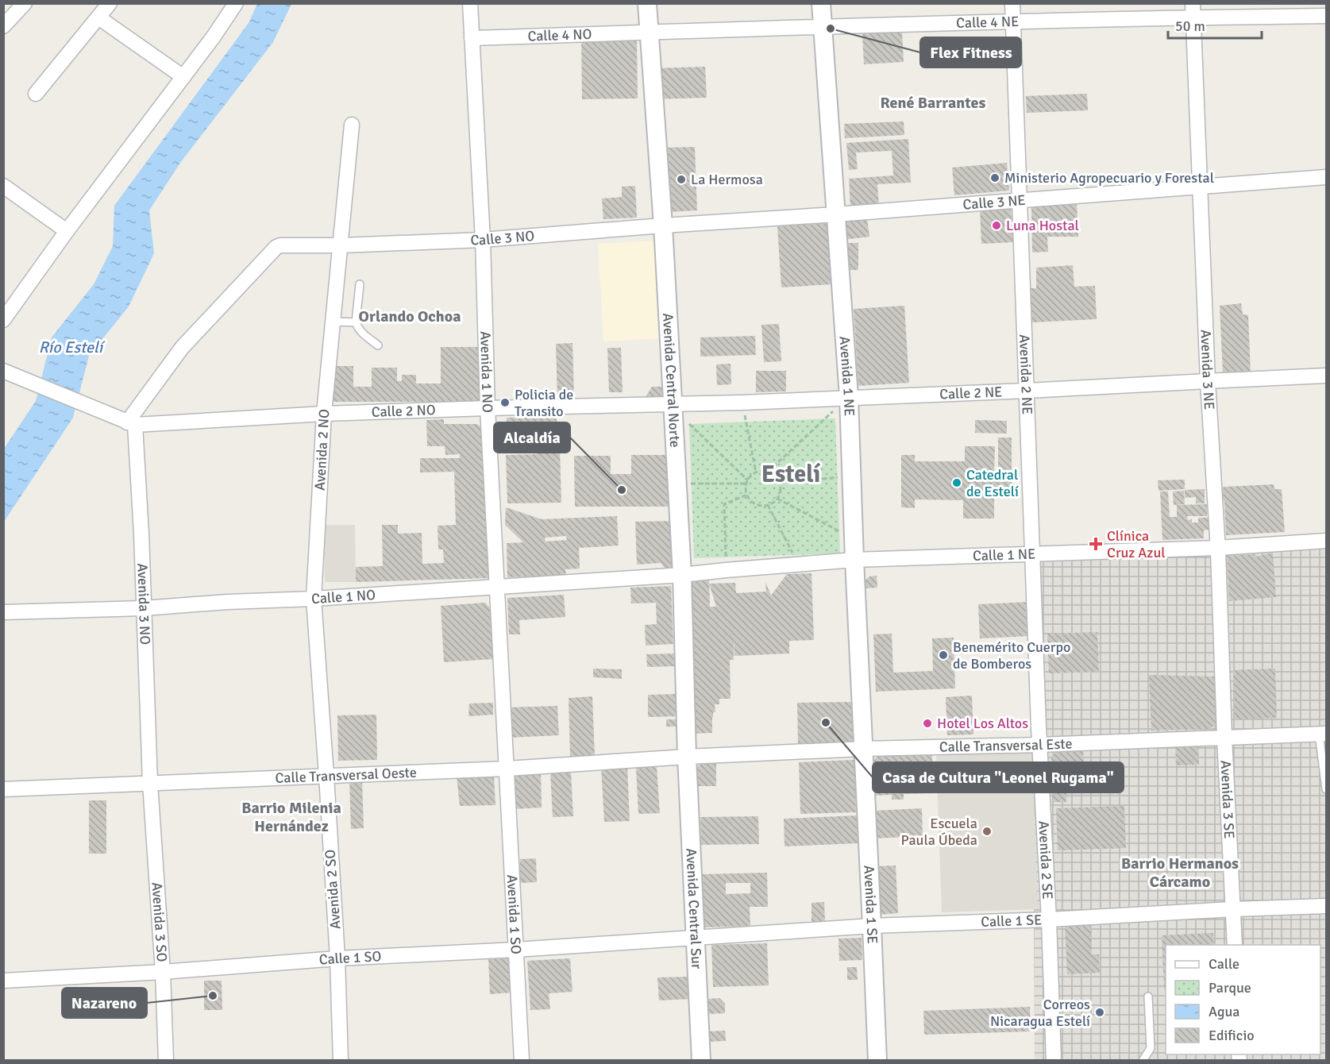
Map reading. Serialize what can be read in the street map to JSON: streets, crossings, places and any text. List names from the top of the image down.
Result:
{
  "streets": {
    "street": [
      "Calle 4 NE",
      "Calle 4 NO",
      "Calle 3 NE",
      "Calle 3 NO",
      "Avenida 3 NE",
      "Avenida 1 NO",
      "Avenida 2 NE",
      "Avenida 1 NE",
      "Avenida Central Norte",
      "Calle 2 NE",
      "Calle 2 NO",
      "Avenida 2 NO",
      "Calle 1 NE",
      "Calle 1 NO",
      "Avenida 3 NO",
      "Calle Transversal Este",
      "Calle Transversal Oeste",
      "Avenida 3 SE",
      "Avenida 2 SE",
      "Avenida 2 SO",
      "Avenida 1 SE",
      "Avenida Central Sur",
      "Avenida 1 SO",
      "Calle 1 SE",
      "Avenida 3 SO",
      "Calle 1 SO"
    ]
  },
  "crossings": [
    ["Calle 4 NE", "Calle 4 NO"],
    ["Calle 4 NE", "Avenida 3 NE"],
    ["Calle 4 NE", "Avenida 2 NE"],
    ["Calle 4 NE", "Avenida 1 NE"],
    ["Calle 4 NE", "Avenida Central Norte"],
    ["Calle 4 NO", "Avenida 1 NO"],
    ["Calle 4 NO", "Avenida Central Norte"],
    ["Calle 3 NE", "Calle 3 NO"],
    ["Calle 3 NE", "Avenida 3 NE"],
    ["Calle 3 NE", "Avenida 2 NE"],
    ["Calle 3 NE", "Avenida 1 NE"],
    ["Calle 3 NE", "Avenida Central Norte"],
    ["Calle 3 NO", "Avenida 1 NO"],
    ["Calle 3 NO", "Avenida Central Norte"],
    ["Calle 3 NO", "Calle 2 NO"],
    ["Calle 3 NO", "Avenida 2 NO"],
    ["Calle 3 NO", "Avenida 3 NO"],
    ["Avenida 3 NE", "Calle 2 NE"],
    ["Avenida 3 NE", "Calle 1 NE"],
    ["Avenida 3 NE", "Calle Transversal Este"],
    ["Avenida 3 NE", "Avenida 3 SE"],
    ["Avenida 1 NO", "Calle 2 NO"],
    ["Avenida 1 NO", "Calle 1 NO"],
    ["Avenida 1 NO", "Calle Transversal Oeste"],
    ["Avenida 1 NO", "Avenida 1 SO"],
    ["Avenida 2 NE", "Calle 2 NE"],
    ["Avenida 2 NE", "Calle 1 NE"],
    ["Avenida 2 NE", "Calle Transversal Este"],
    ["Avenida 2 NE", "Avenida 2 SE"],
    ["Avenida 1 NE", "Calle 2 NE"],
    ["Avenida 1 NE", "Calle 1 NE"],
    ["Avenida 1 NE", "Calle Transversal Este"],
    ["Avenida 1 NE", "Avenida 1 SE"],
    ["Avenida Central Norte", "Calle 2 NE"],
    ["Avenida Central Norte", "Calle 2 NO"],
    ["Avenida Central Norte", "Calle 1 NE"],
    ["Avenida Central Norte", "Calle 1 NO"],
    ["Avenida Central Norte", "Calle Transversal Este"],
    ["Avenida Central Norte", "Calle Transversal Oeste"],
    ["Avenida Central Norte", "Avenida Central Sur"],
    ["Calle 2 NE", "Calle 2 NO"],
    ["Calle 2 NO", "Avenida 2 NO"],
    ["Calle 2 NO", "Avenida 3 NO"],
    ["Avenida 2 NO", "Calle 1 NO"],
    ["Avenida 2 NO", "Calle Transversal Oeste"],
    ["Avenida 2 NO", "Avenida 2 SO"],
    ["Calle 1 NE", "Calle 1 NO"],
    ["Calle 1 NO", "Avenida 3 NO"],
    ["Avenida 3 NO", "Calle Transversal Oeste"],
    ["Avenida 3 NO", "Avenida 3 SO"],
    ["Calle Transversal Este", "Calle Transversal Oeste"],
    ["Calle Transversal Este", "Avenida 3 SE"],
    ["Calle Transversal Este", "Avenida 2 SE"],
    ["Calle Transversal Este", "Avenida 1 SE"],
    ["Calle Transversal Este", "Avenida Central Sur"],
    ["Calle Transversal Oeste", "Avenida 2 SO"],
    ["Calle Transversal Oeste", "Avenida Central Sur"],
    ["Calle Transversal Oeste", "Avenida 1 SO"],
    ["Calle Transversal Oeste", "Avenida 3 SO"],
    ["Avenida 3 SE", "Calle 1 SE"],
    ["Avenida 2 SE", "Calle 1 SE"],
    ["Avenida 2 SO", "Calle 1 SO"],
    ["Avenida 1 SE", "Calle 1 SE"],
    ["Avenida Central Sur", "Calle 1 SE"],
    ["Avenida Central Sur", "Calle 1 SO"],
    ["Avenida 1 SO", "Calle 1 SO"],
    ["Calle 1 SE", "Calle 1 SO"],
    ["Avenida 3 SO", "Calle 1 SO"]
  ],
  "districts": [
    "René Barrantes",
    "Orlando Ochoa",
    "Estelí",
    "Barrio Milenia Hernández",
    "Barrio Hermanos Cárcamo"
  ],
  "water": ["Río Estelí"],
  "places": {
    "other": [
      "Flex Fitness",
      "Ministerio Agropecuario y Forestal",
      "La Hermosa",
      "Luna Hostal",
      "Policia de Transito",
      "Catedral de Estelí",
      "Alcaldía",
      "Benemérito Cuerpo de Bomberos",
      "Casa de Cultura \"Leonel Rugama\"",
      "Hotel Los Altos",
      "Escuela Paula Úbeda",
      "Nazareno",
      "Correos Nicaragua Estelí"
    ],
    "health": ["Clínica Cruz Azul"]
  },
  "legend": [
    "Calle",
    "Parque",
    "Agua",
    "Edificio"
  ],
  "scale_bar": "50 m"
}
